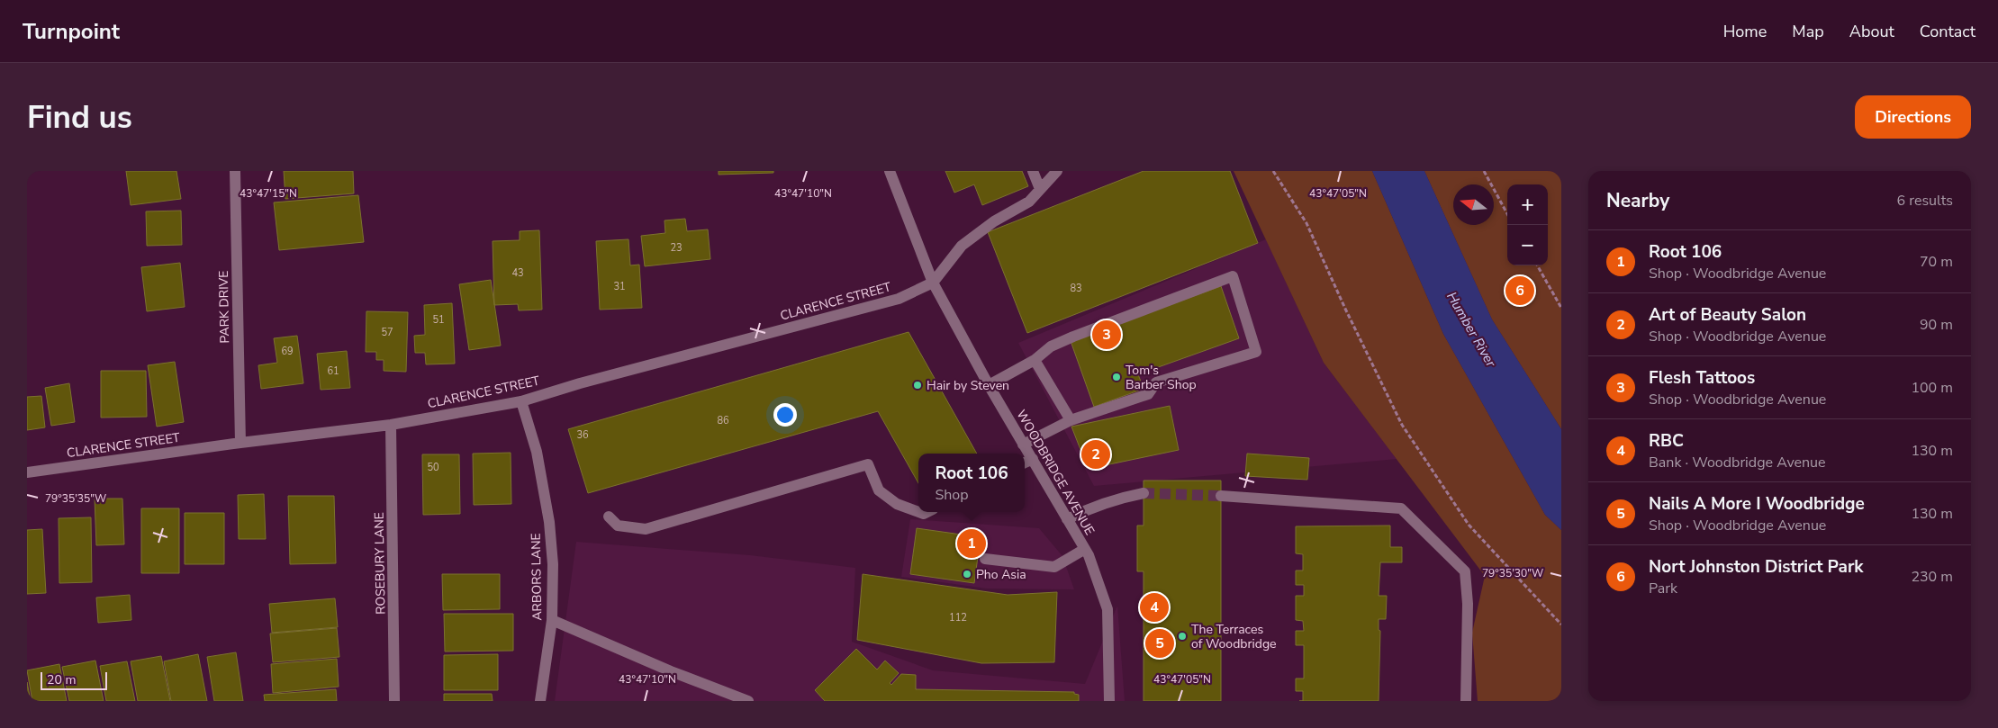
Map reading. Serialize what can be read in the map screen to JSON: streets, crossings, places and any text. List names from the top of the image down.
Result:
{
  "streets": {
    "street": [
      "CLARENCE STREET",
      "PARK DRIVE",
      "WOODBRIDGE AVENUE",
      "ROSEBURY LANE",
      "ARBORS LANE"
    ]
  },
  "crossings": [
    ["CLARENCE STREET", "PARK DRIVE"],
    ["CLARENCE STREET", "WOODBRIDGE AVENUE"],
    ["CLARENCE STREET", "ROSEBURY LANE"],
    ["CLARENCE STREET", "ARBORS LANE"]
  ],
  "water": ["Humber River"],
  "places": [
    "Tom's Barber Shop",
    "Hair by Steven",
    "Pho Asia",
    "The Terraces of Woodbridge"
  ],
  "house_numbers": [
    "23",
    "43",
    "31",
    "83",
    "51",
    "57",
    "69",
    "61",
    "86",
    "36",
    "50",
    "112"
  ],
  "scale_bar": "20 m",
  "north": "left",
  "page": {
    "header": "Turnpoint",
    "nav": [
      "Home",
      "Map",
      "About",
      "Contact"
    ],
    "buttons": "Directions",
    "title": "Find us",
    "heading": ["Nearby", "6 results"],
    "map_buttons": ["+", "−"],
    "list": [
      {
        "mark": "1",
        "name": "Root 106",
        "note": "Shop · Woodbridge Avenue",
        "value": "70 m"
      },
      {
        "mark": "2",
        "name": "Art of Beauty Salon",
        "note": "Shop · Woodbridge Avenue",
        "value": "90 m"
      },
      {
        "mark": "3",
        "name": "Flesh Tattoos",
        "note": "Shop · Woodbridge Avenue",
        "value": "100 m"
      },
      {
        "mark": "4",
        "name": "RBC",
        "note": "Bank · Woodbridge Avenue",
        "value": "130 m"
      },
      {
        "mark": "5",
        "name": "Nails A More I Woodbridge",
        "note": "Shop · Woodbridge Avenue",
        "value": "130 m"
      },
      {
        "mark": "6",
        "name": "Nort Johnston District Park",
        "note": "Park",
        "value": "230 m"
      }
    ],
    "pins": [
      "6",
      "3",
      "2",
      "1",
      "4",
      "5"
    ],
    "popup": ["Root 106", "Shop"],
    "scale": "20 m"
  },
  "coordinates": [
    "43°47'15\"N",
    "43°47'10\"N",
    "43°47'05\"N",
    "79°35'35\"W",
    "79°35'30\"W"
  ]
}
